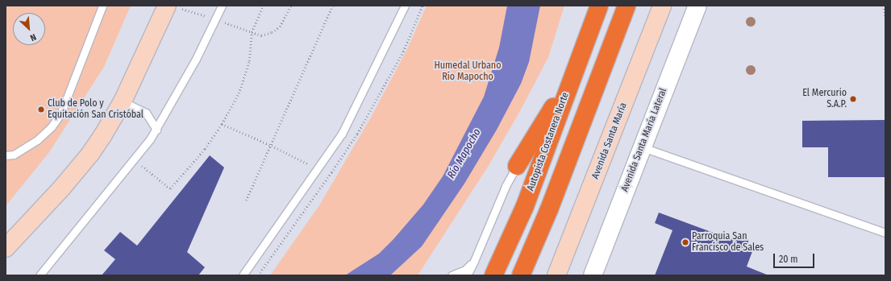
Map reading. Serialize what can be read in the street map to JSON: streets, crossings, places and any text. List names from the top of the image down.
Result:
{
  "streets": {
    "highway": ["Autopista Costanera Norte"],
    "main road": ["Avenida Santa María"],
    "street": ["Avenida Santa María Lateral"]
  },
  "water": ["Río Mapocho"],
  "parks": ["Humedal Urbano Río Mapocho"],
  "places": ["El Mercurio S.A.P.", "Club de Polo y Equitación San Cristóbal", "Parroquia San Francisco de Sales"],
  "scale_bar": "20 m",
  "north": "bottom right"
}
